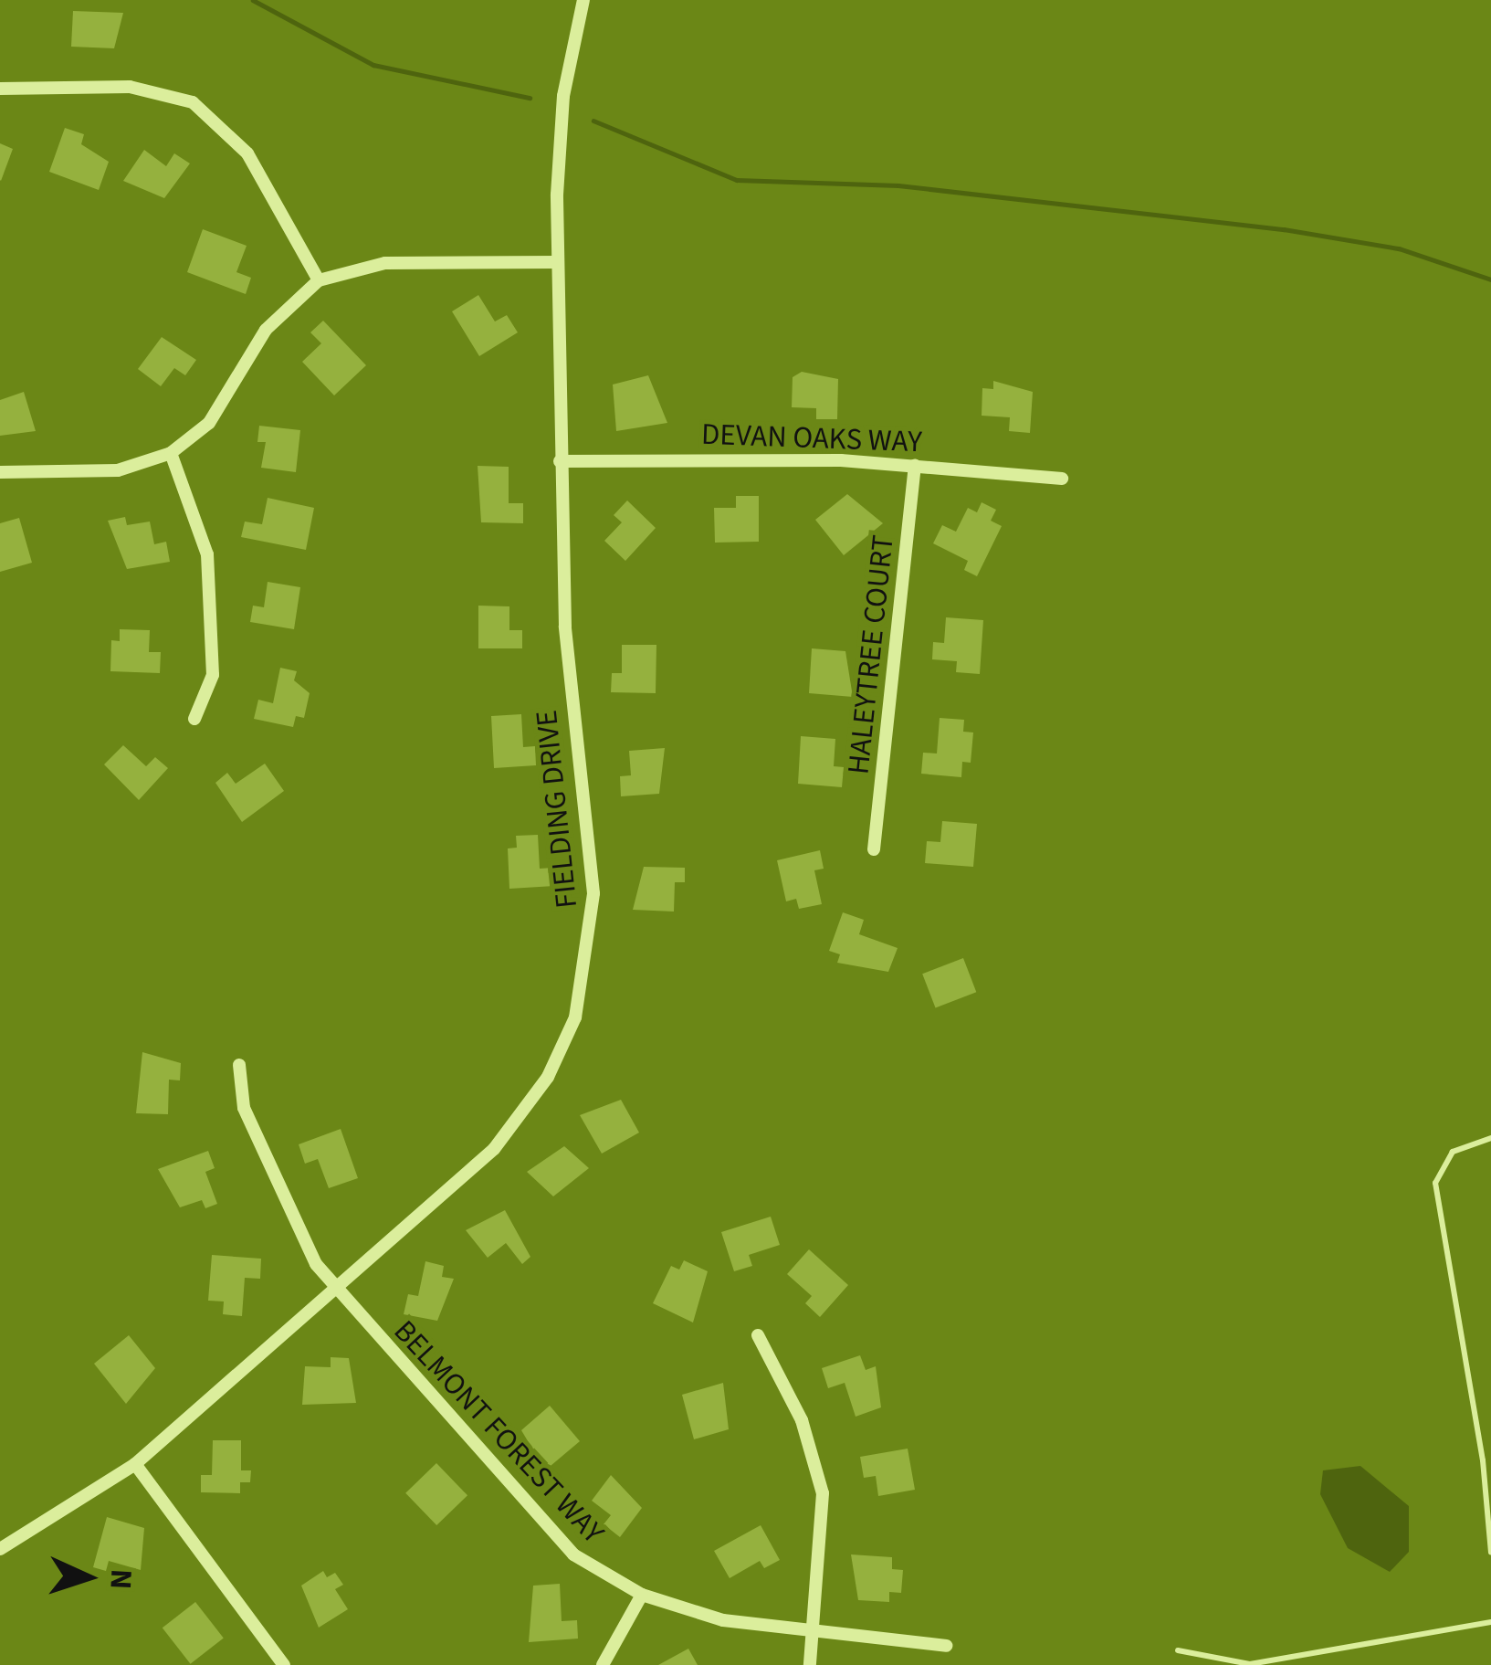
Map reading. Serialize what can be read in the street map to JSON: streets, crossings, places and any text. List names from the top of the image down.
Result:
{
  "streets": {
    "street": [
      "DEVAN OAKS WAY",
      "HALEYTREE COURT",
      "FIELDING DRIVE",
      "BELMONT FOREST WAY"
    ]
  },
  "crossings": [
    ["DEVAN OAKS WAY", "HALEYTREE COURT"],
    ["DEVAN OAKS WAY", "FIELDING DRIVE"],
    ["FIELDING DRIVE", "BELMONT FOREST WAY"]
  ],
  "north": "right"
}
